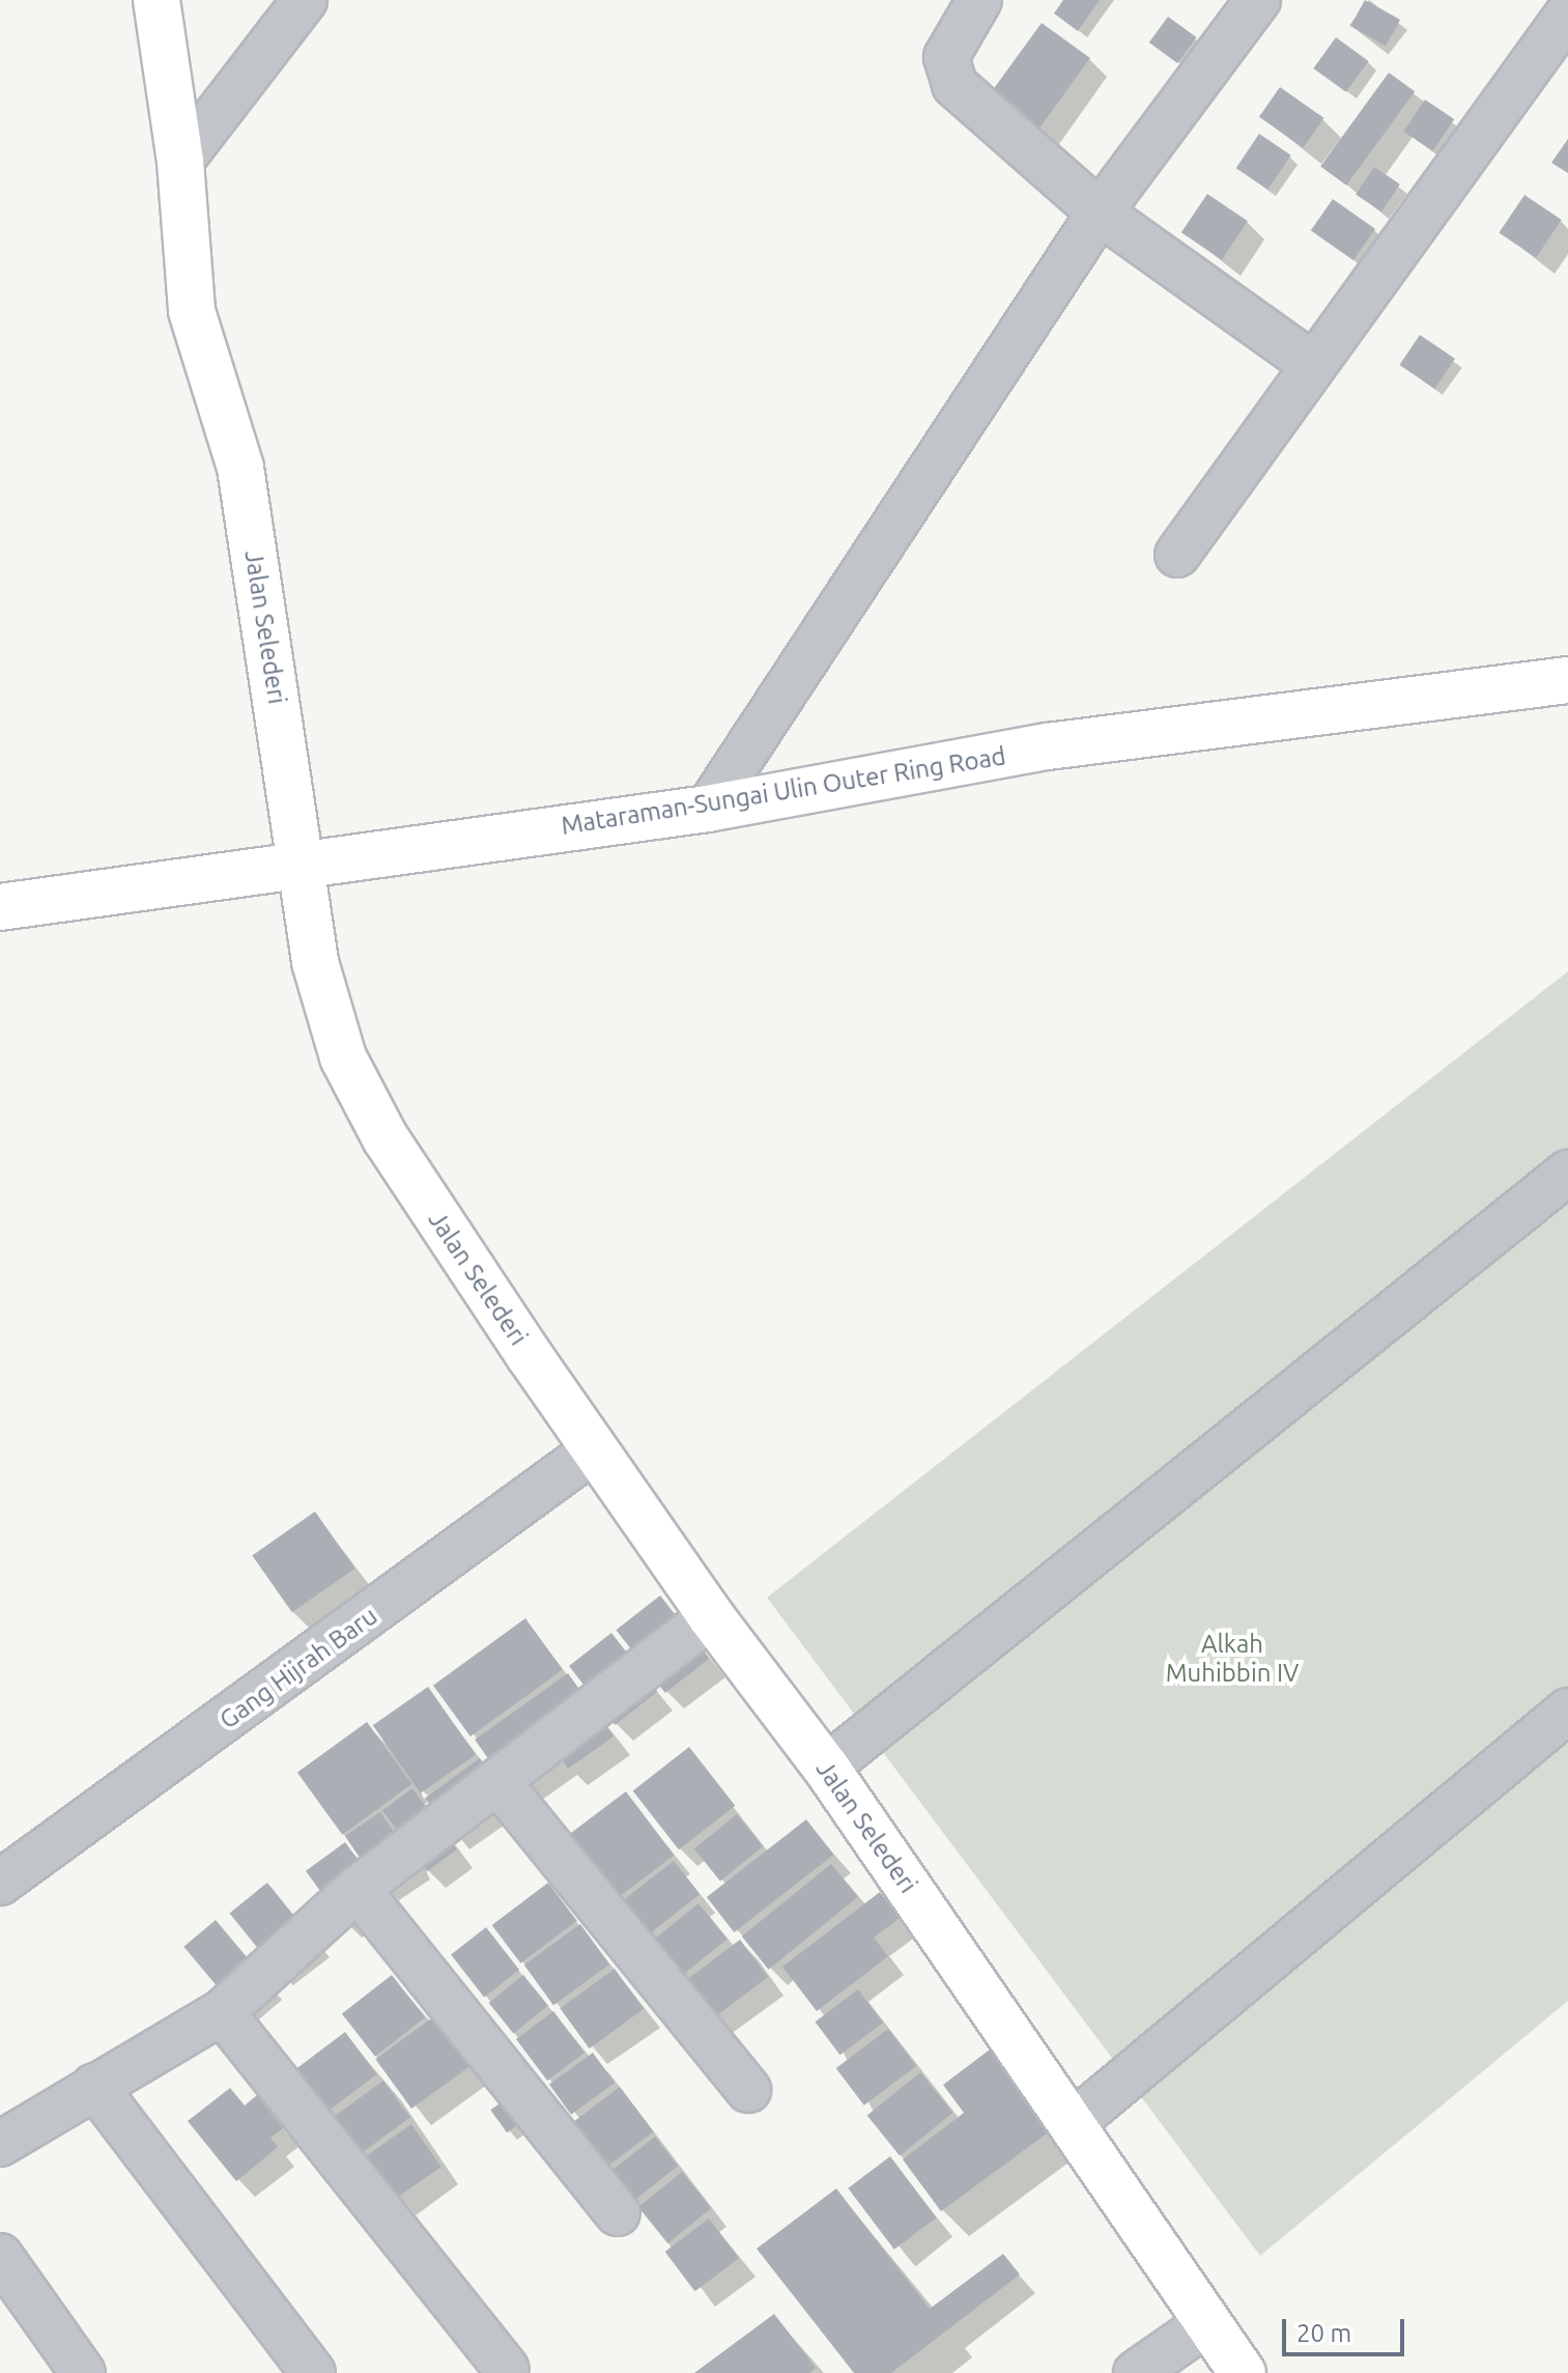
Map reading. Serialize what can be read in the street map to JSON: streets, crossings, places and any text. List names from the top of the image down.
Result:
{
  "streets": {
    "street": ["Jalan Selederi", "Mataraman-Sungai Ulin Outer Ring Road", "Gang Hijrah Baru"]
  },
  "crossings": [
    ["Jalan Selederi", "Mataraman-Sungai Ulin Outer Ring Road"],
    ["Jalan Selederi", "Gang Hijrah Baru"]
  ],
  "parks": ["Alkah Muhibbin IV"],
  "scale_bar": "20 m"
}
